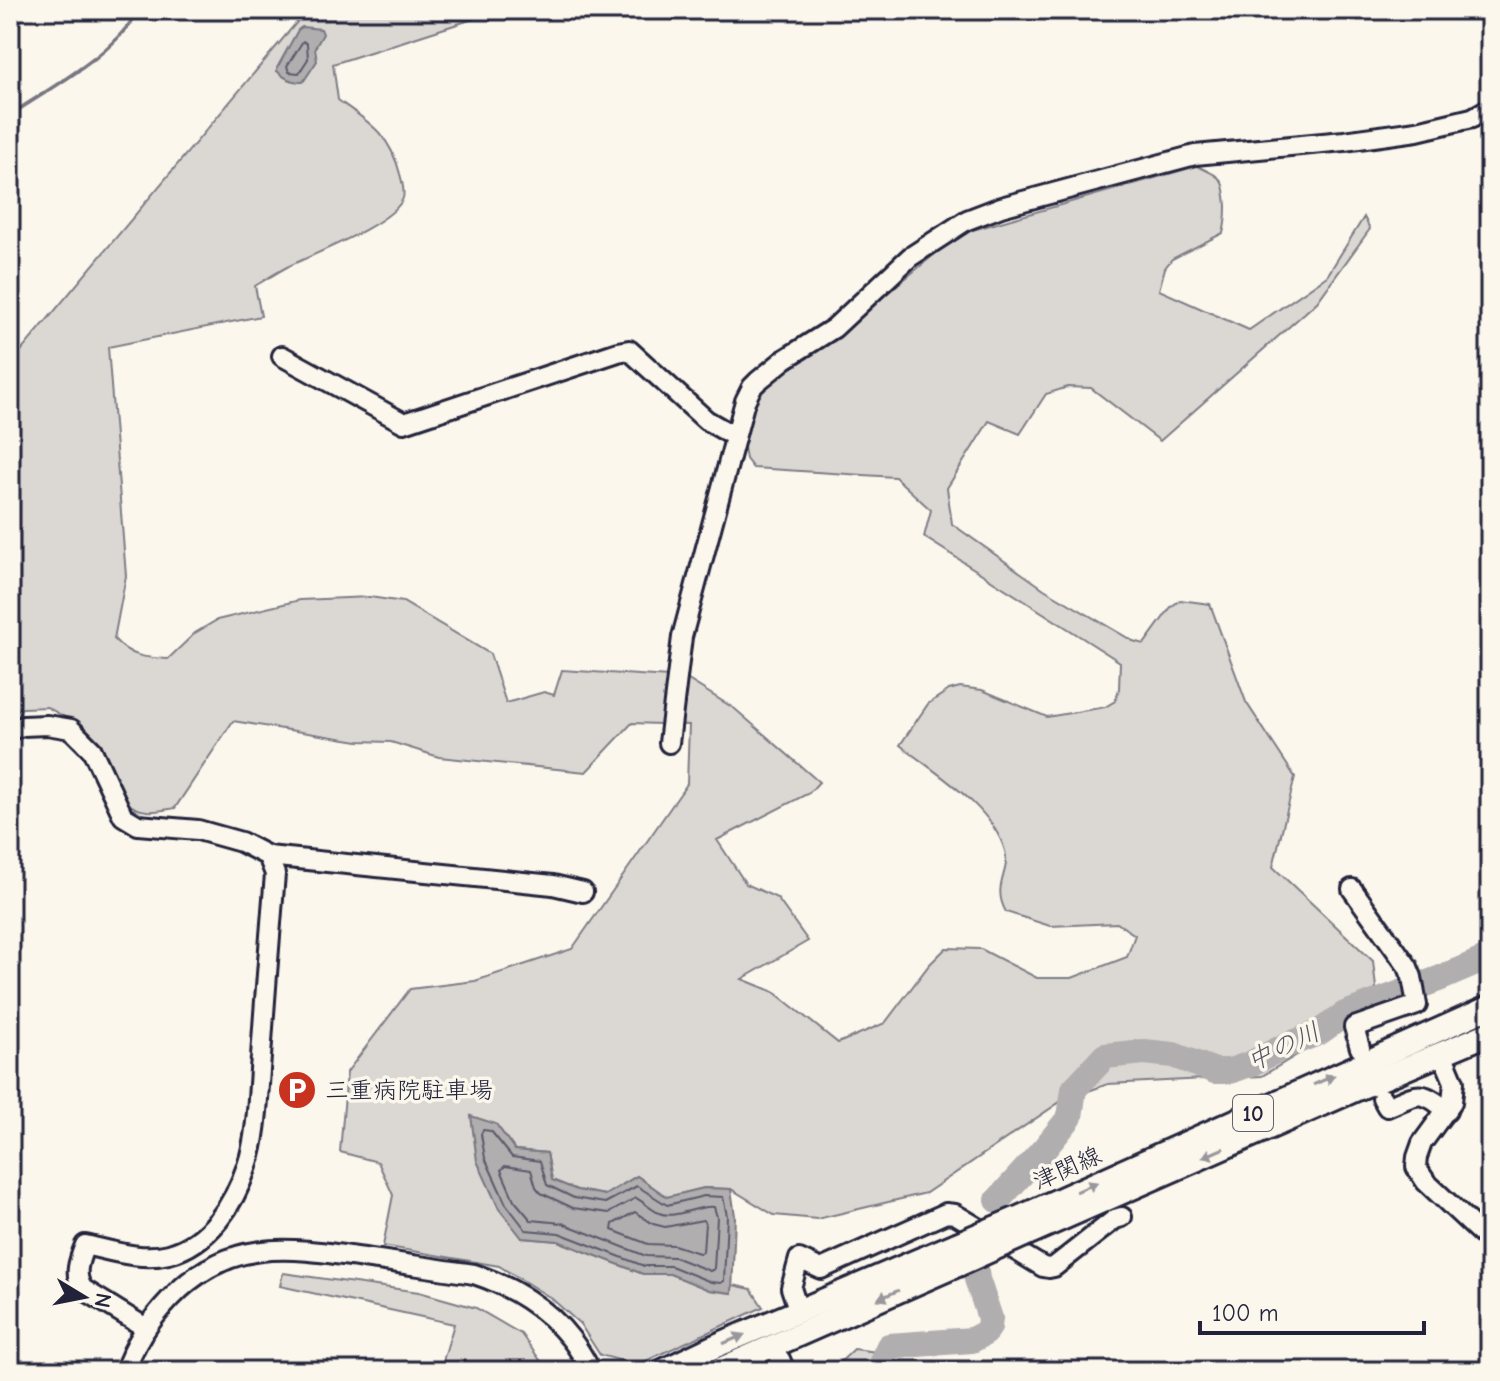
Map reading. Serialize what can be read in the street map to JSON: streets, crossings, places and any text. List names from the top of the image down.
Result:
{
  "streets": {
    "main road": ["10", "津関線"]
  },
  "water": ["中の川"],
  "places": {
    "parking": ["三重病院駐車場"]
  },
  "scale_bar": "100 m",
  "north": "right"
}
